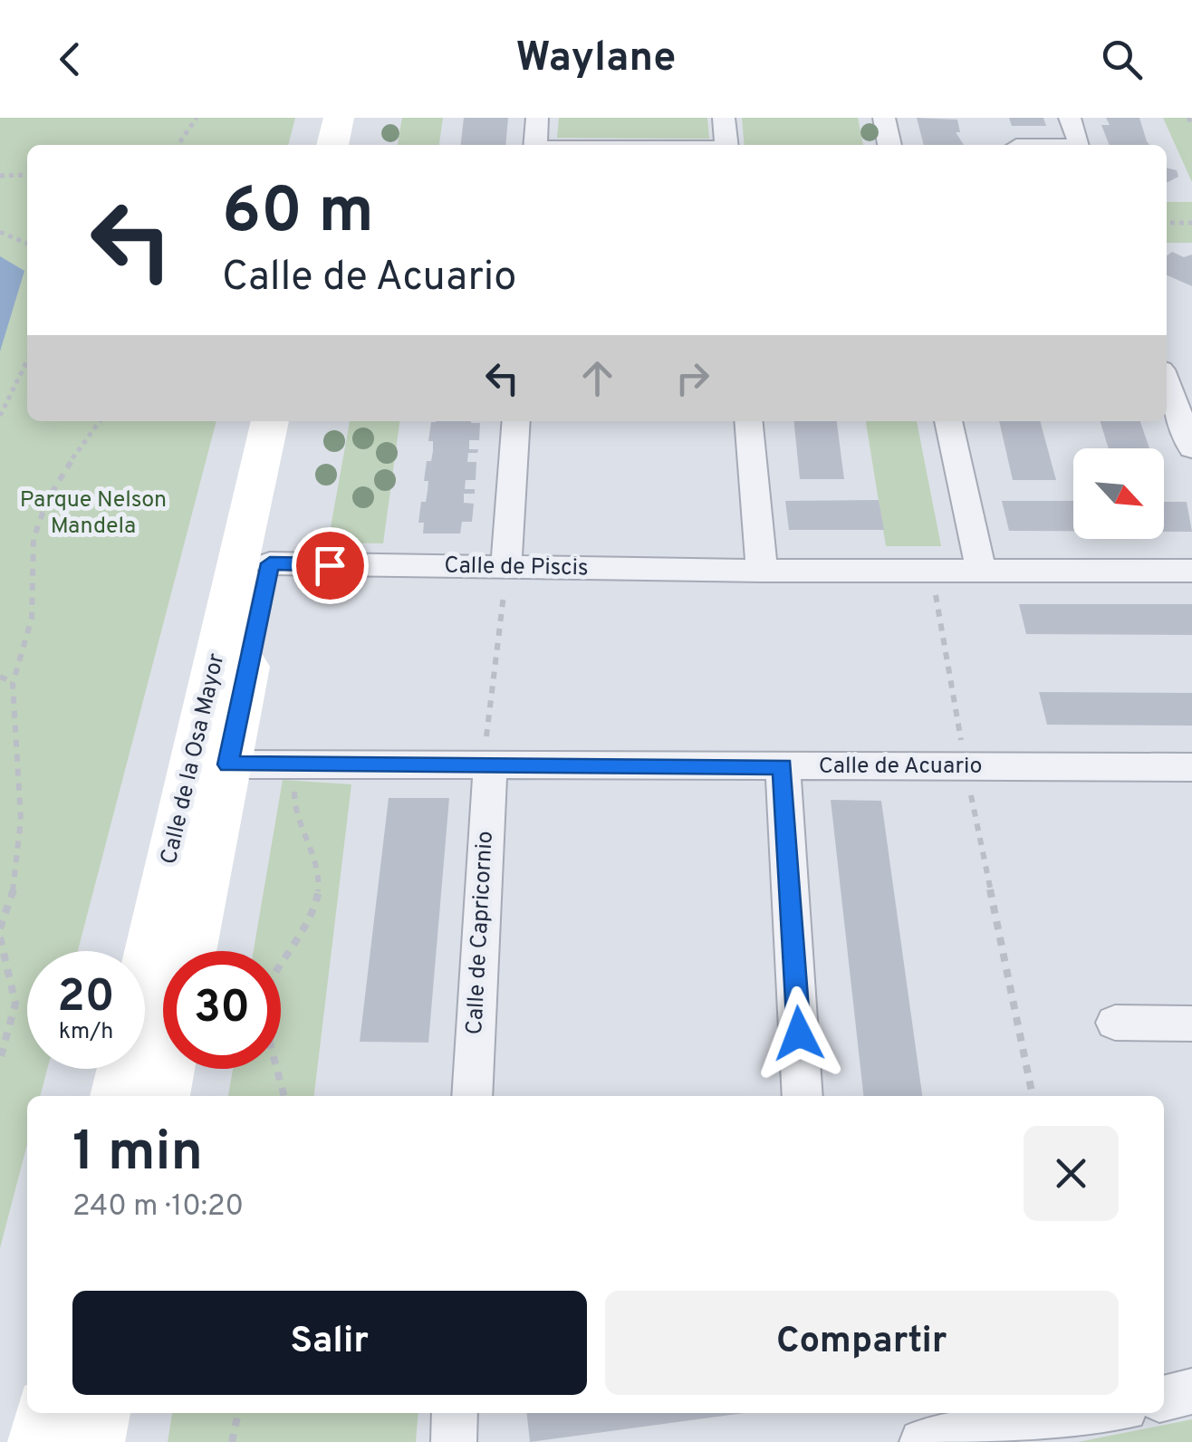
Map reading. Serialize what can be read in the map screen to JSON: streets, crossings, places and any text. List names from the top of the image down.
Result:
{
  "streets": {
    "street": [
      "Calle de Piscis",
      "Calle de la Osa Mayor",
      "Calle de Acuario",
      "Calle de Capricornio"
    ]
  },
  "crossings": [
    ["Calle de Piscis", "Calle de la Osa Mayor"],
    ["Calle de la Osa Mayor", "Calle de Acuario"],
    ["Calle de Acuario", "Calle de Capricornio"]
  ],
  "parks": ["Parque Nelson Mandela"],
  "north": "bottom right",
  "page": {
    "header": "Waylane",
    "turn": ["60 m", "Calle de Acuario"],
    "speed": "20 km/h",
    "limit": "30",
    "heading": ["1 min", "240 m · 10:20"],
    "buttons": ["Salir", "Compartir"]
  }
}
